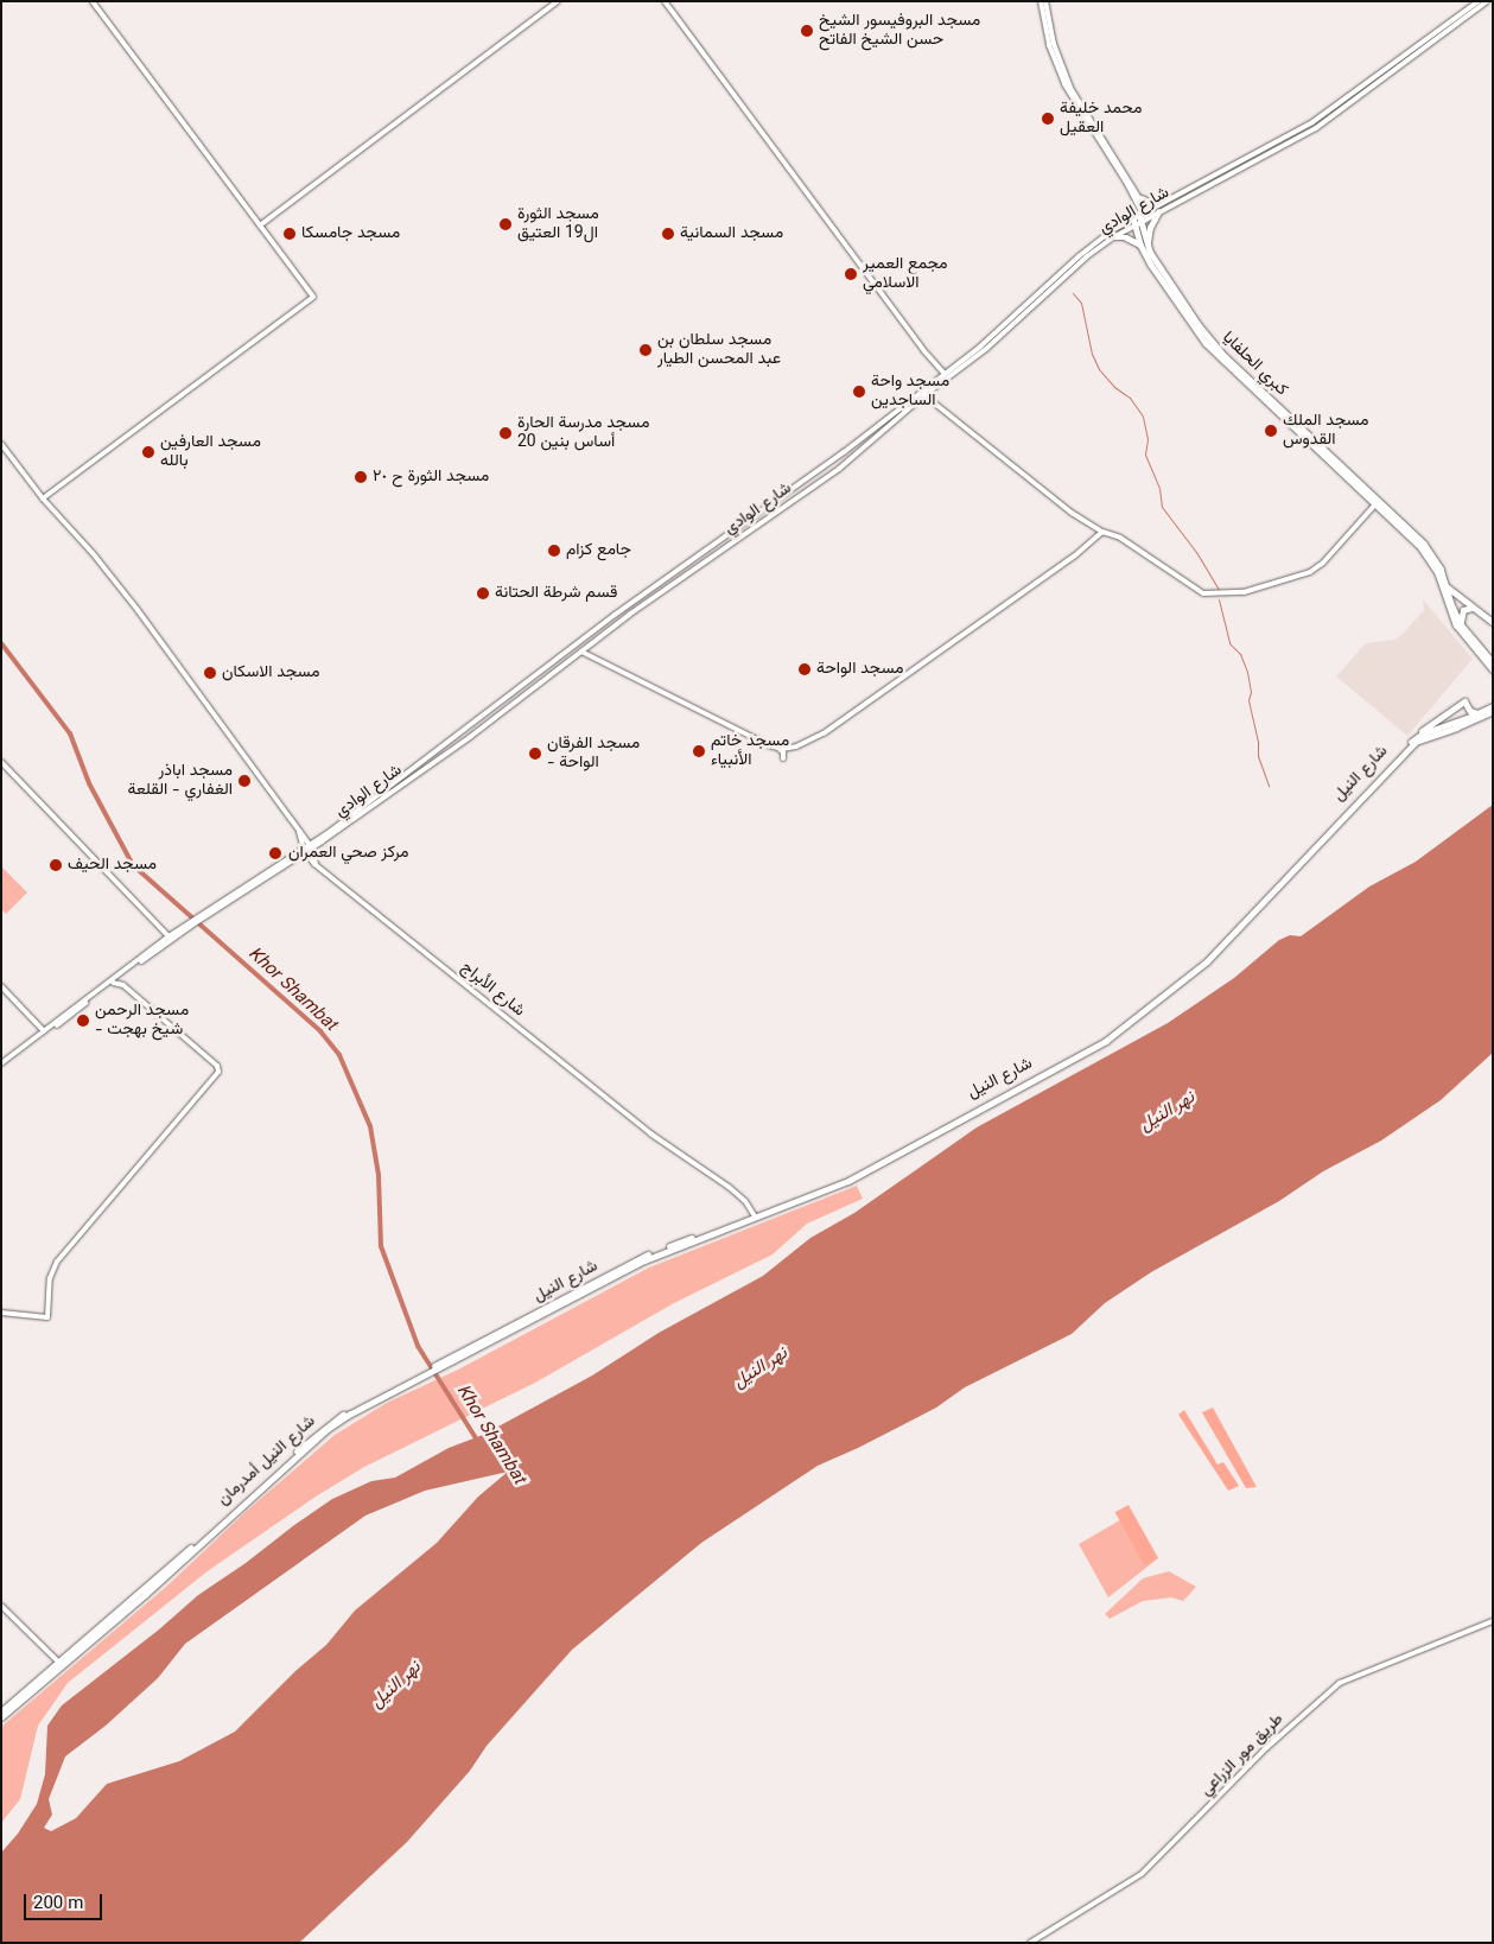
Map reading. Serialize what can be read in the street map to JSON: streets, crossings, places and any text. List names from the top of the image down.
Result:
{
  "streets": {
    "main road": ["كبري الحلفايا", "شارع النيل", "شارع النيل أمدرمان"],
    "street": ["شارع الوادي", "شارع الأبراج", "طريق مور الزراعي"]
  },
  "crossings": [
    ["شارع الوادي", "شارع الأبراج"],
    ["شارع النيل", "شارع الأبراج"],
    ["شارع النيل", "شارع النيل أمدرمان"]
  ],
  "water": ["Khor Shambat", "نهر النيل"],
  "places": [
    "مسجد البروفيسور الشيخ حسن الشيخ الفاتح",
    "محمد خليفة العقيل",
    "مسجد الثورة ال19 العتيق",
    "مسجد جامسكا",
    "مسجد السمانية",
    "مجمع العمير الاسلامي",
    "مسجد سلطان بن عبد المحسن الطيار",
    "مسجد واحة الساجدين",
    "مسجد الملك القدوس",
    "مسجد مدرسة الحارة 20 أساس بنين",
    "مسجد العارفين بالله",
    "مسجد الثورة ح ٢٠",
    "جامع كزام",
    "قسم شرطة الحتانة",
    "مسجد الواحة",
    "مسجد الاسكان",
    "مسجد خاتم الأنبياء",
    "مسجد الفرقان - الواحة",
    "مسجد اباذر الغفاري - القلعة",
    "مركز صحي العمران",
    "مسجد الحيف",
    "مسجد الرحمن - شيخ بهجت"
  ],
  "scale_bar": "200 m"
}
